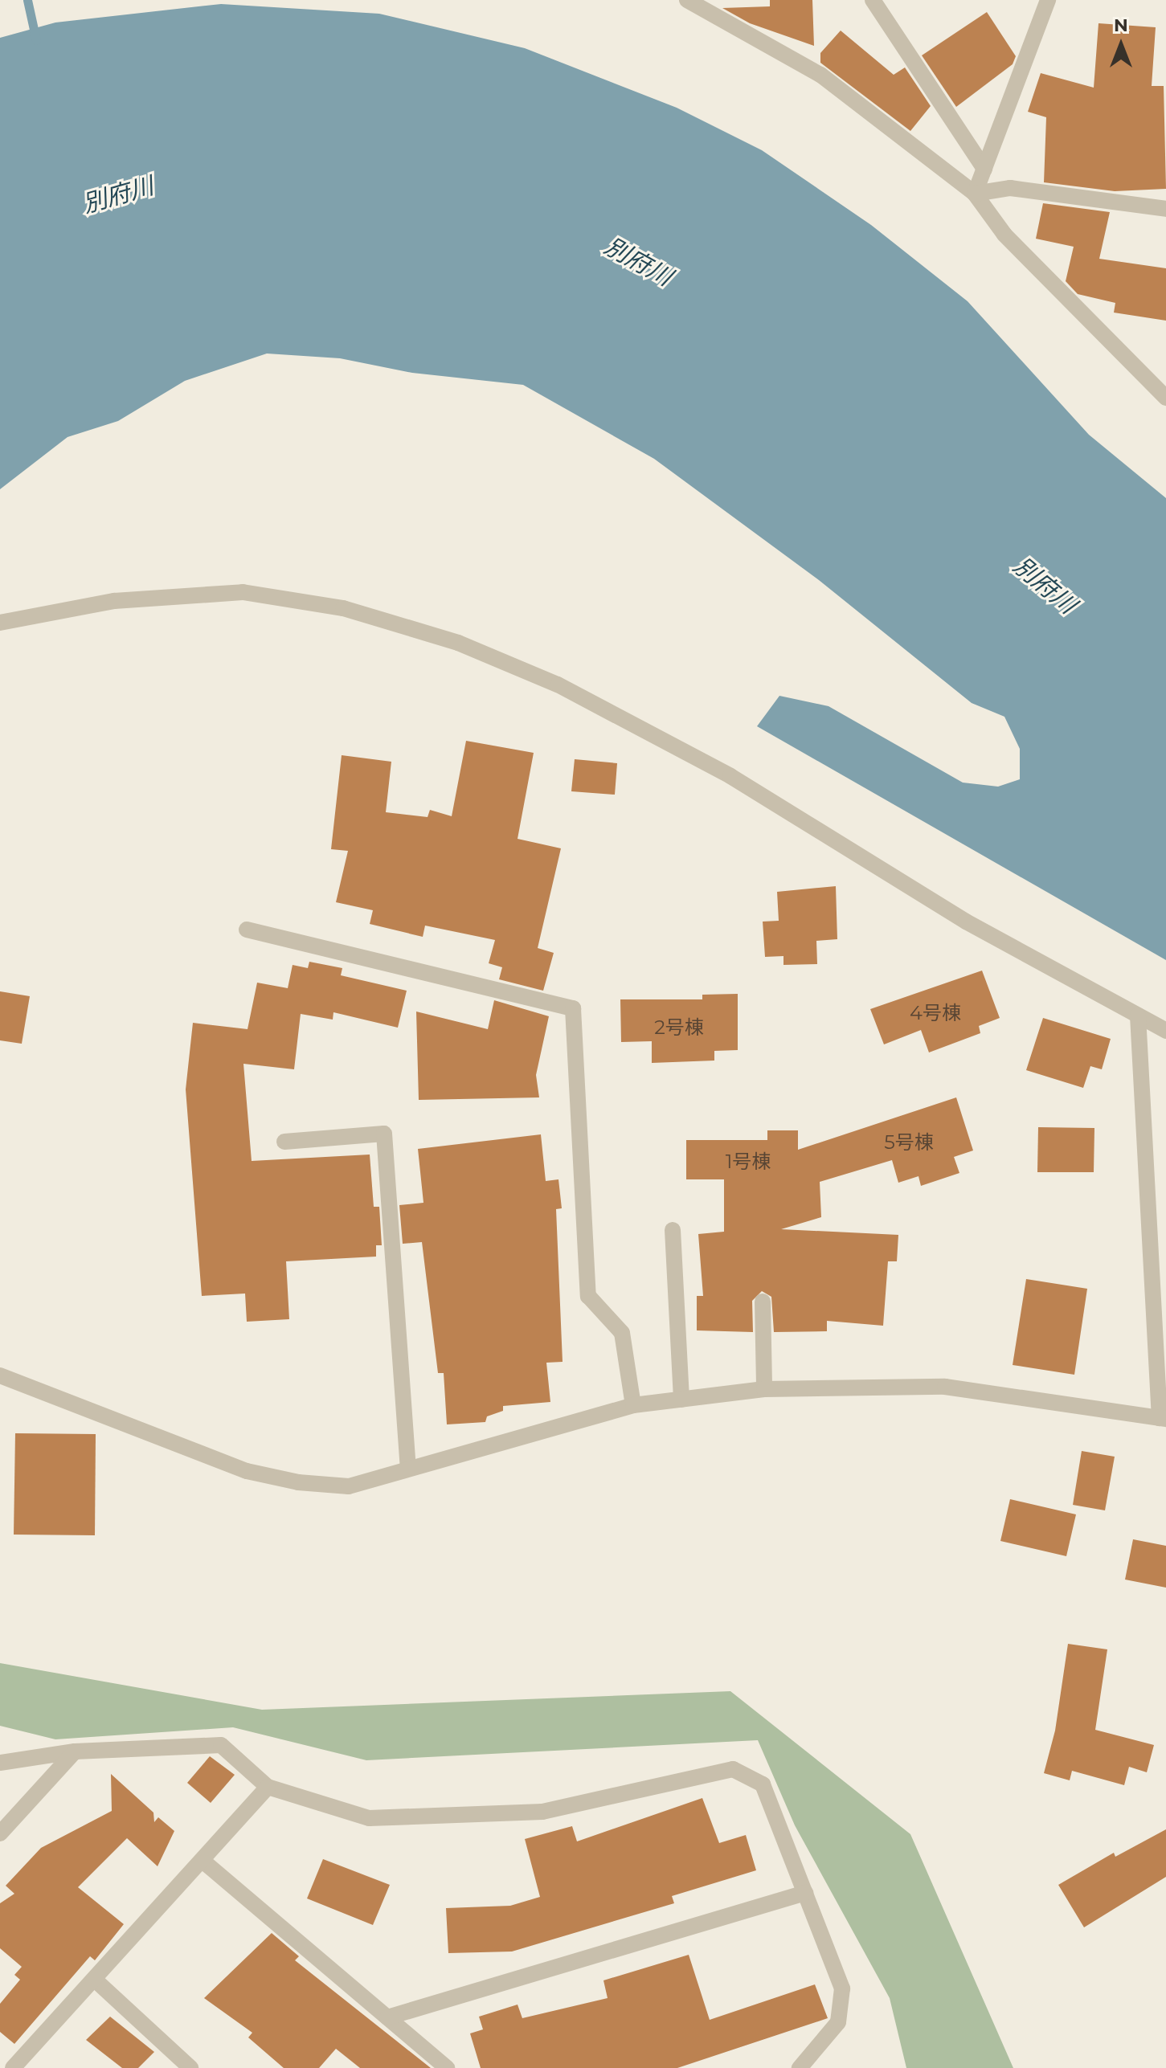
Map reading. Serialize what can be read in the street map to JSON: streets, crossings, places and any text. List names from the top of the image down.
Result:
{
  "water": ["別府川"],
  "house_numbers": [
    "4号棟",
    "2号棟",
    "5号棟",
    "1号棟"
  ],
  "north": "top"
}
